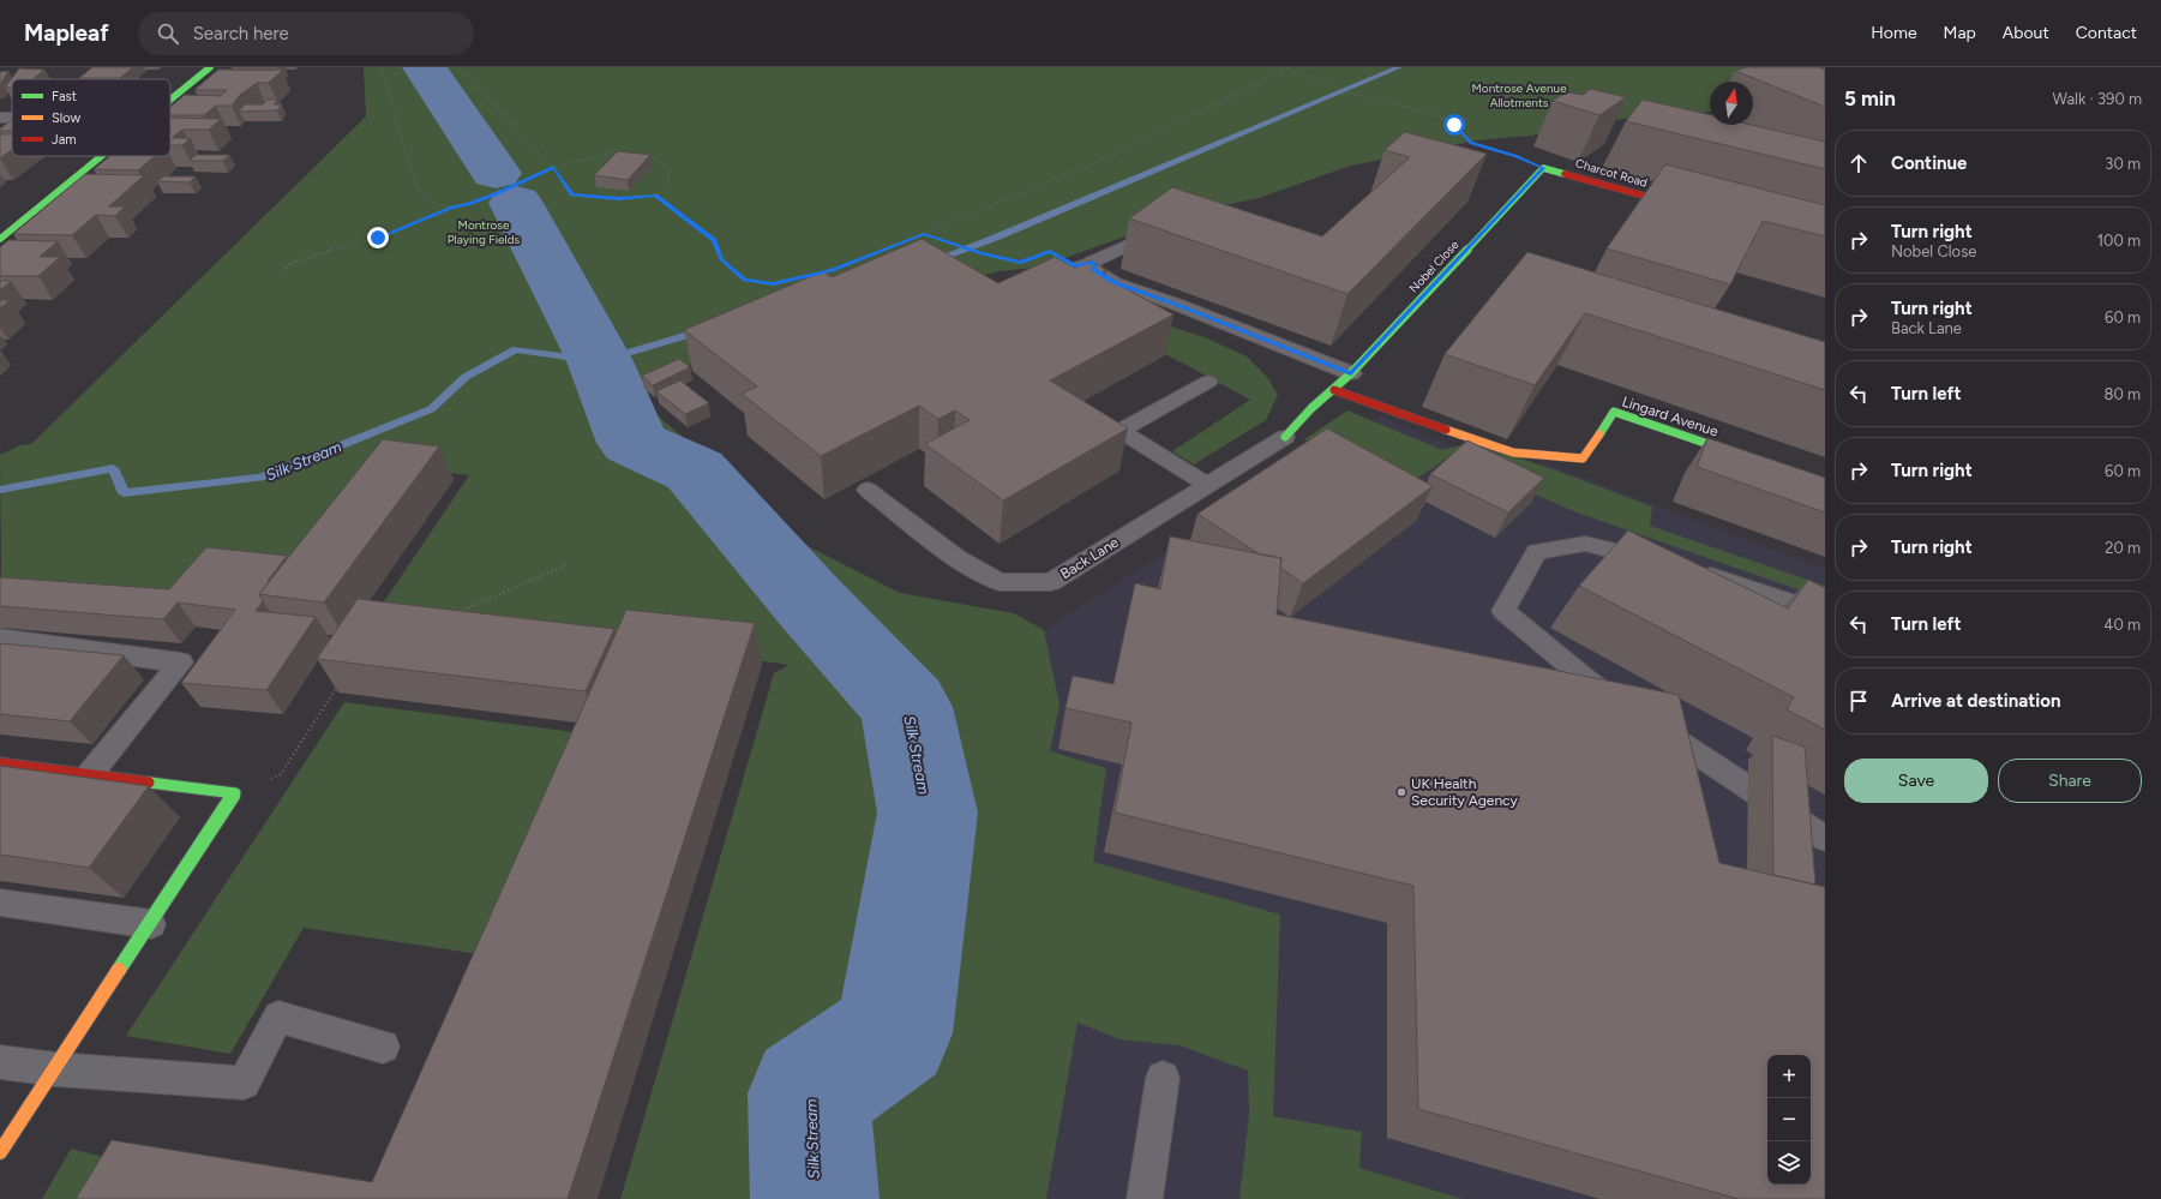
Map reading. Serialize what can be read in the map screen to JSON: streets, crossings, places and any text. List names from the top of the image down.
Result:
{
  "streets": {
    "street": ["Charcot Road", "Nobel Close", "Lingard Avenue"],
    "lane": ["Back Lane"]
  },
  "crossings": [
    ["Charcot Road", "Nobel Close"],
    ["Nobel Close", "Lingard Avenue"],
    ["Nobel Close", "Back Lane"]
  ],
  "water": ["Silk Stream"],
  "parks": ["Montrose Avenue Allotments", "Montrose Playing Fields"],
  "places": ["UK Health Security Agency"],
  "legend": ["Fast", "Slow", "Jam"],
  "north": "top",
  "page": {
    "header": "Mapleaf",
    "search": "Search here",
    "nav": [
      "Home",
      "Map",
      "About",
      "Contact"
    ],
    "heading": ["5 min", "Walk · 390 m"],
    "list": [
      ["Continue", "30 m"],
      ["Turn right", "Nobel Close", "100 m"],
      ["Turn right", "Back Lane", "60 m"],
      ["Turn left", "80 m"],
      ["Turn right", "60 m"],
      ["Turn right", "20 m"],
      ["Turn left", "40 m"],
      "Arrive at destination"
    ],
    "buttons": ["Save", "Share"],
    "map_buttons": ["+", "−"]
  }
}
